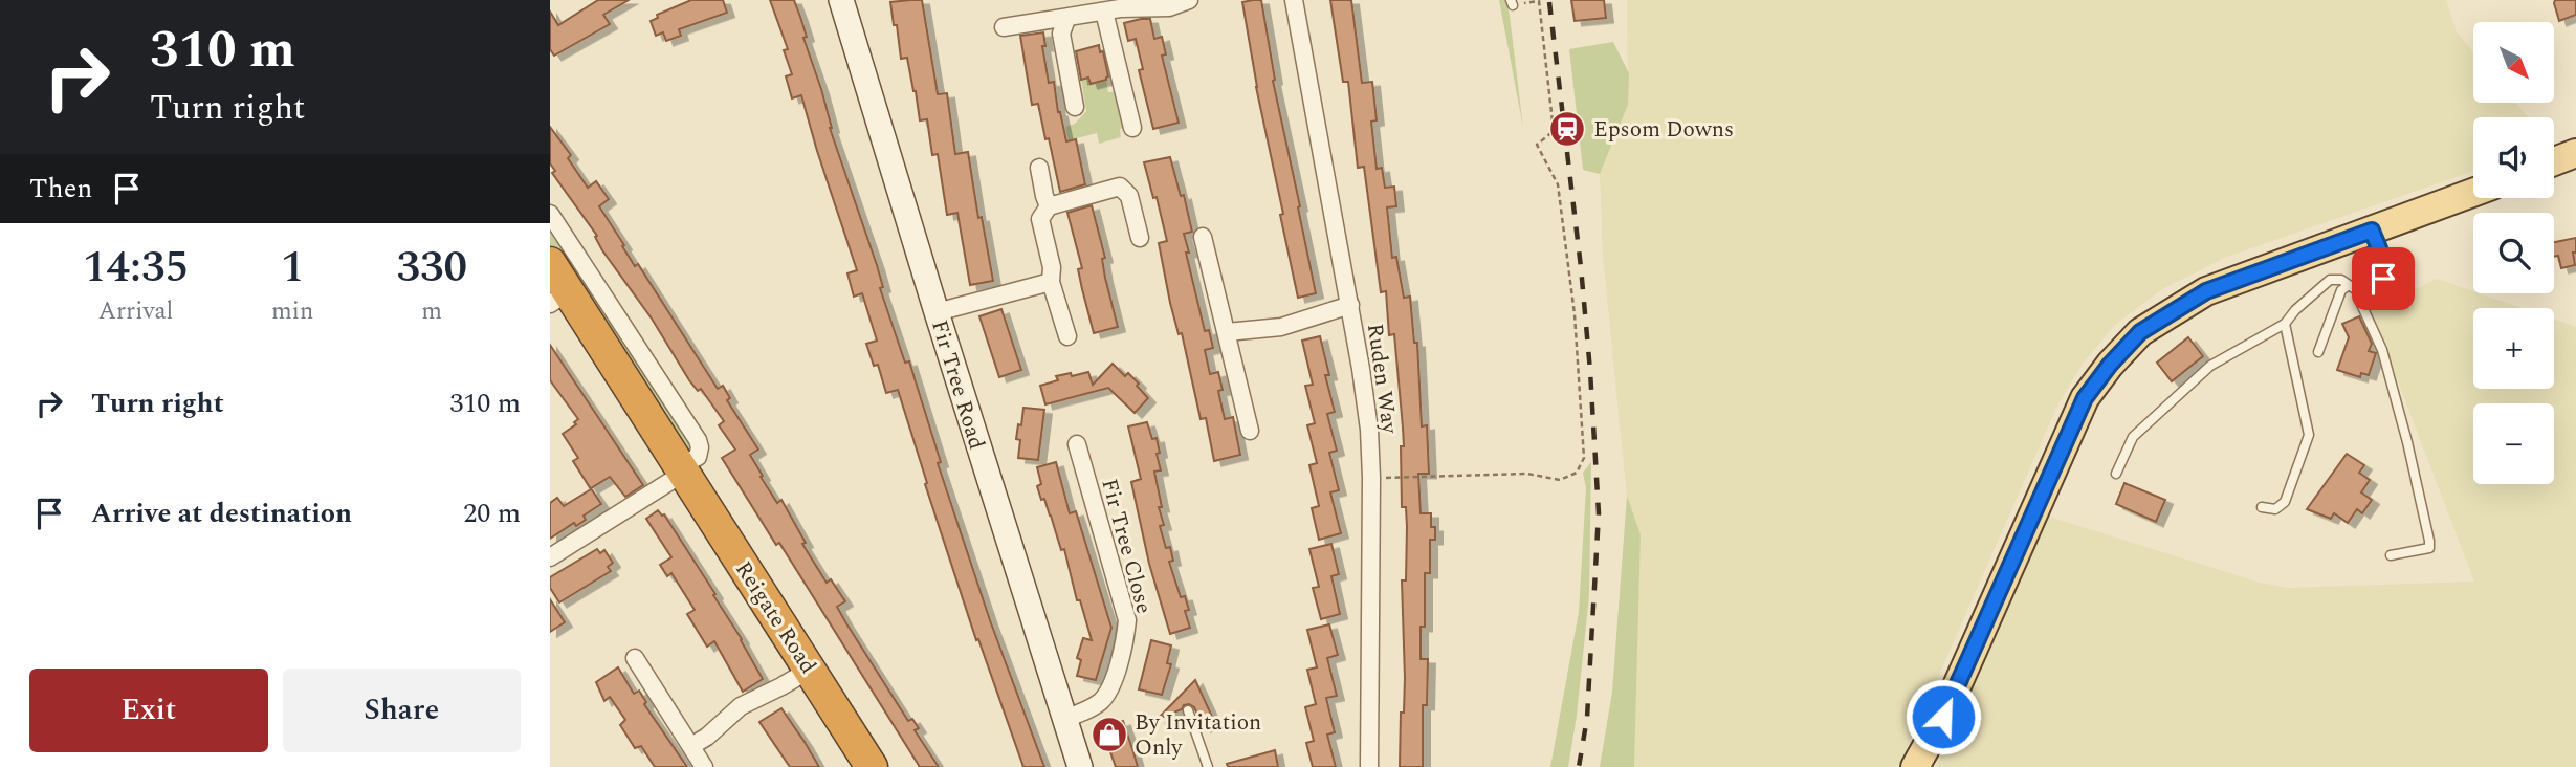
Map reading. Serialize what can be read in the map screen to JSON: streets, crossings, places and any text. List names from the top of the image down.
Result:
{
  "streets": {
    "highway": ["Reigate Road"],
    "main road": ["Fir Tree Road"],
    "street": ["Ruden Way", "Fir Tree Close"]
  },
  "crossings": [
    ["Fir Tree Road", "Fir Tree Close"]
  ],
  "places": {
    "station": ["Epsom Downs"],
    "shop": ["By Invitation Only"]
  },
  "north": "bottom right",
  "page": {
    "turn": ["310 m", "Turn right"],
    "map_buttons": ["+", "−"],
    "then": "Then",
    "eta": [
      "14:35",
      "Arrival",
      "1",
      "min",
      "330",
      "m"
    ],
    "list": [
      {
        "name": "Turn right",
        "value": "310 m"
      },
      {
        "name": "Arrive at destination",
        "value": "20 m"
      }
    ],
    "buttons": ["Exit", "Share"]
  }
}
